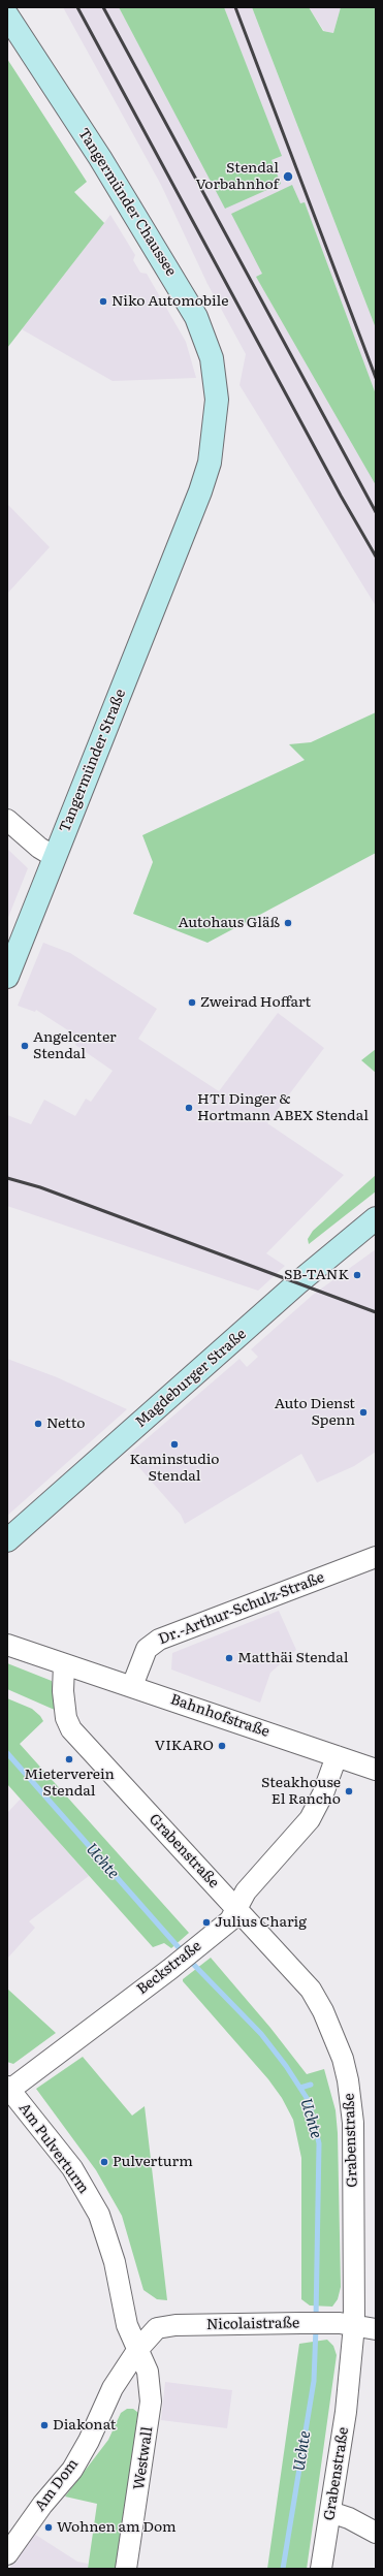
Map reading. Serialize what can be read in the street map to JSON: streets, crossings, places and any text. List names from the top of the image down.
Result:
{
  "streets": {
    "main road": ["Tangermünder Chaussee", "Tangermünder Straße", "Magdeburger Straße"],
    "street": [
      "Dr.-Arthur-Schulz-Straße",
      "Bahnhofstraße",
      "Grabenstraße",
      "Beckstraße",
      "Am Pulverturm",
      "Nicolaistraße",
      "Westwall",
      "Am Dom"
    ]
  },
  "crossings": [
    ["Tangermünder Chaussee", "Tangermünder Straße"],
    ["Dr.-Arthur-Schulz-Straße", "Bahnhofstraße"],
    ["Bahnhofstraße", "Grabenstraße"],
    ["Bahnhofstraße", "Beckstraße"],
    ["Grabenstraße", "Beckstraße"],
    ["Grabenstraße", "Nicolaistraße"],
    ["Beckstraße", "Am Pulverturm"],
    ["Am Pulverturm", "Nicolaistraße"],
    ["Am Pulverturm", "Westwall"],
    ["Am Pulverturm", "Am Dom"],
    ["Nicolaistraße", "Westwall"],
    ["Nicolaistraße", "Am Dom"],
    ["Westwall", "Am Dom"]
  ],
  "water": ["Uchte"],
  "places": [
    "Stendal Vorbahnhof",
    "Niko Automobile",
    "Autohaus Gläß",
    "Zweirad Hoffart",
    "Angelcenter Stendal",
    "HTI Dinger & Hortmann ABEX Stendal",
    "SB-TANK",
    "Auto Dienst Spenn",
    "Netto",
    "Kaminstudio Stendal",
    "Matthäi Stendal",
    "VIKARO",
    "Mieterverein Stendal",
    "Steakhouse El Rancho",
    "Julius Charig",
    "Pulverturm",
    "Diakonat",
    "Wohnen am Dom"
  ]
}
